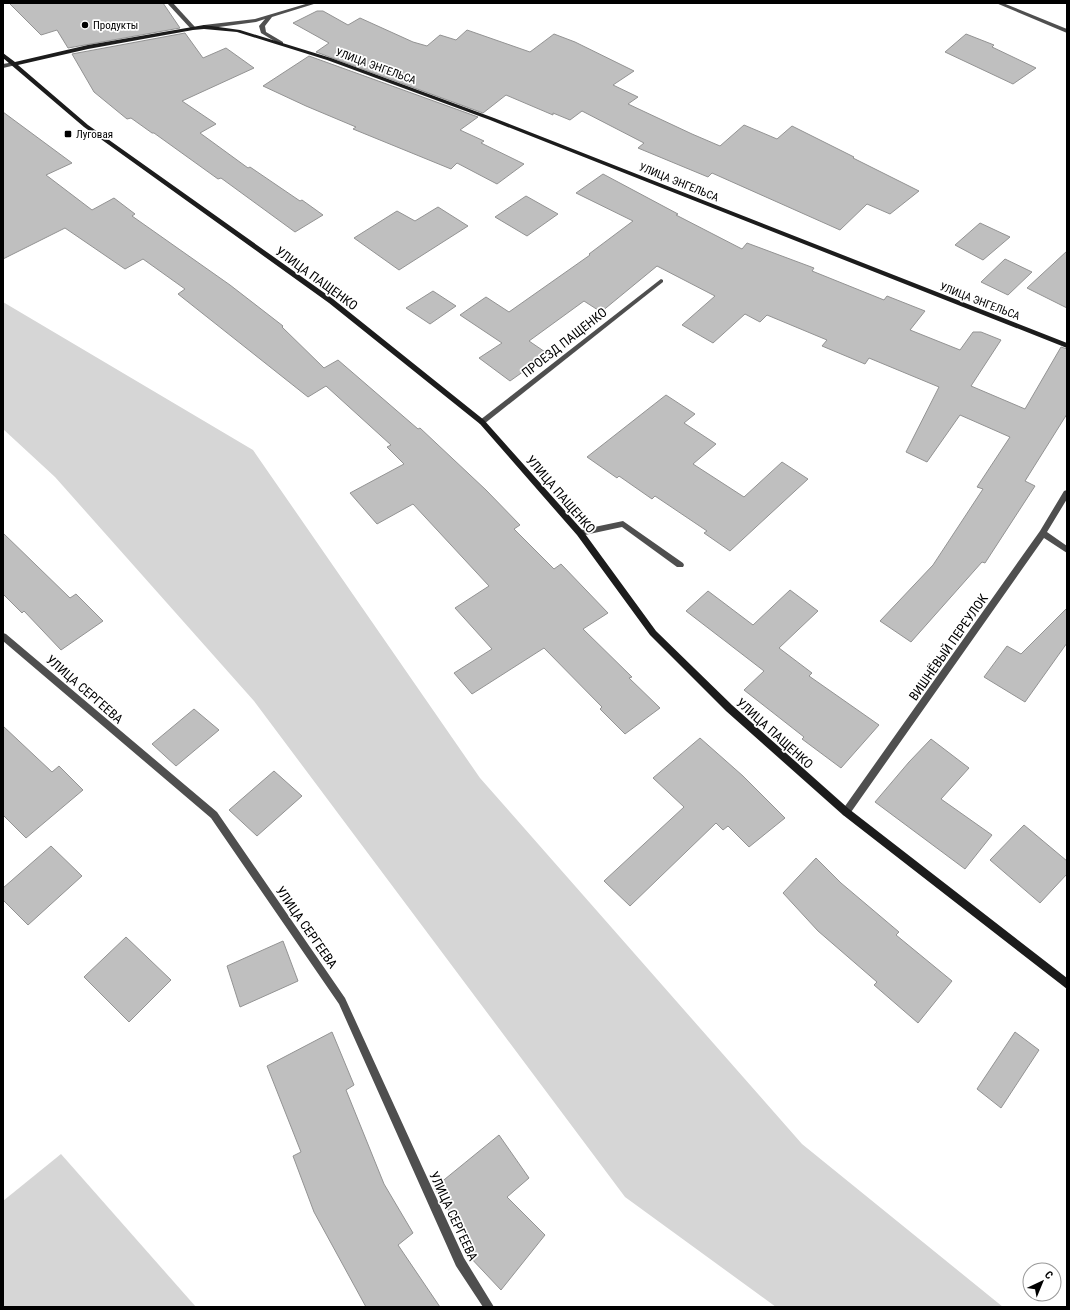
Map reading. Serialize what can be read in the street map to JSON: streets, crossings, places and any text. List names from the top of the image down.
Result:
{
  "streets": {
    "street": [
      "УЛИЦА ЭНГЕЛЬСА",
      "УЛИЦА ПАЩЕНКО",
      "ПРОЕЗД ПАЩЕНКО",
      "ВИШНЁВЫЙ ПЕРЕУЛОК",
      "УЛИЦА СЕРГЕЕВА"
    ]
  },
  "crossings": [
    ["УЛИЦА ЭНГЕЛЬСА", "УЛИЦА ПАЩЕНКО"],
    ["УЛИЦА ПАЩЕНКО", "ПРОЕЗД ПАЩЕНКО"],
    ["УЛИЦА ПАЩЕНКО", "ВИШНЁВЫЙ ПЕРЕУЛОК"]
  ],
  "places": {
    "other": ["Продукты"],
    "transit": ["Луговая"]
  },
  "north": "top right"
}
